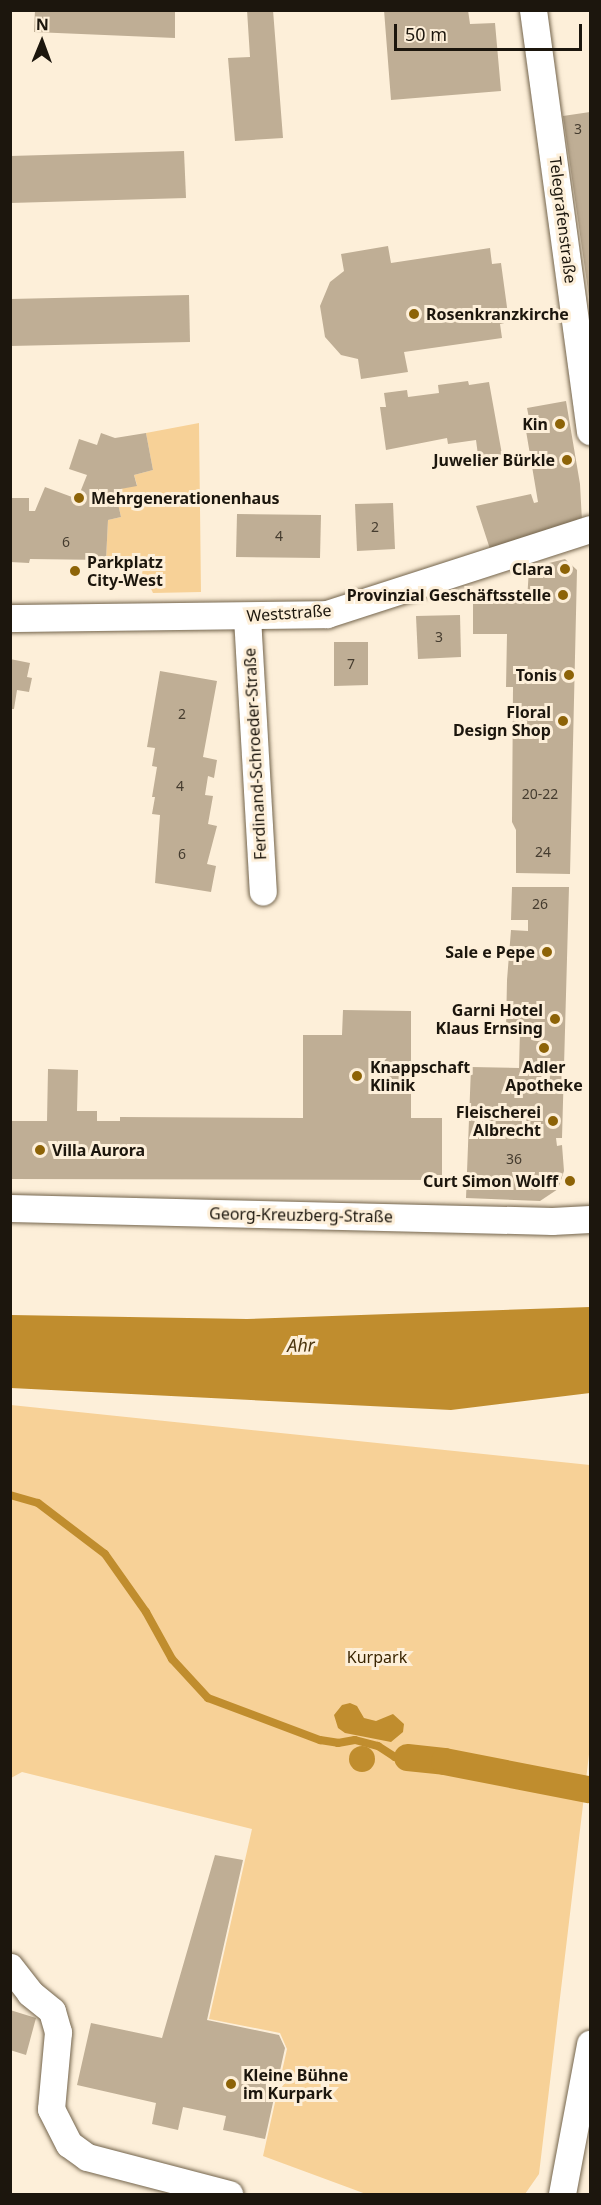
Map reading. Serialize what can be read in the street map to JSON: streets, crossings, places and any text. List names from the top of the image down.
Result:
{
  "streets": {
    "street": [
      "Telegrafenstraße",
      "Weststraße",
      "Ferdinand-Schroeder-Straße",
      "Georg-Kreuzberg-Straße"
    ]
  },
  "crossings": [
    ["Weststraße", "Ferdinand-Schroeder-Straße"]
  ],
  "water": ["Ahr"],
  "parks": ["Kurpark"],
  "places": [
    "Rosenkranzkirche",
    "Kin",
    "Juwelier Bürkle",
    "Mehrgenerationenhaus",
    "Clara",
    "Parkplatz City-West",
    "Provinzial Geschäftsstelle",
    "Tonis",
    "Floral Design Shop",
    "Sale e Pepe",
    "Garni Hotel Klaus Ernsing",
    "Adler Apotheke",
    "Knappschaft Klinik",
    "Fleischerei Albrecht",
    "Villa Aurora",
    "Curt Simon Wolff",
    "Kleine Bühne im Kurpark"
  ],
  "house_numbers": [
    "3",
    "2",
    "4",
    "6",
    "3",
    "7",
    "2",
    "4",
    "20-22",
    "24",
    "6",
    "26",
    "36"
  ],
  "scale_bar": "50 m",
  "north": "top"
}
